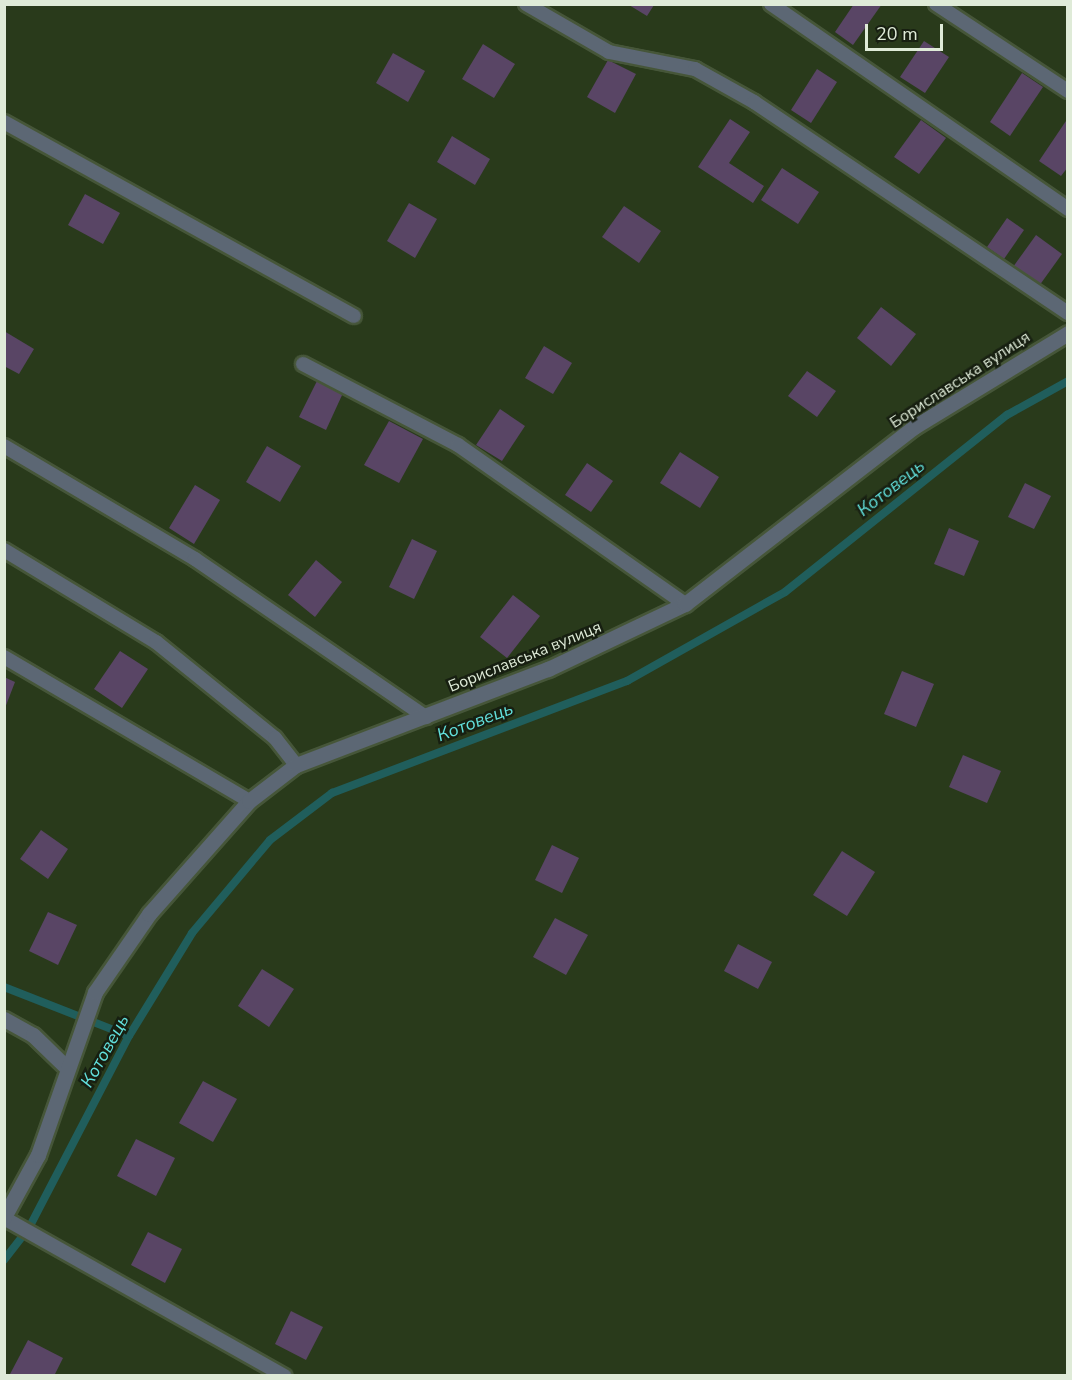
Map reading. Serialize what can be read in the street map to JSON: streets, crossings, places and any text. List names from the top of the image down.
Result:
{
  "streets": {
    "street": ["Бориславська вулиця"]
  },
  "water": ["Котовець"],
  "scale_bar": "20 m"
}
